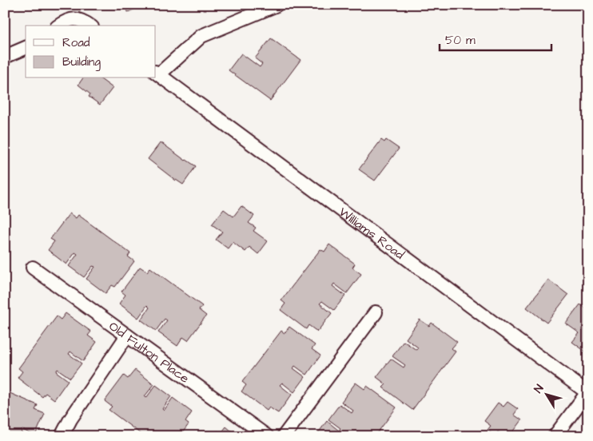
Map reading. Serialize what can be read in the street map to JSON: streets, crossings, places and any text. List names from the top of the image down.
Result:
{
  "streets": {
    "street": ["Williams Road", "Old Fulton Place"]
  },
  "legend": ["Road", "Building"],
  "scale_bar": "50 m",
  "north": "top left"
}
